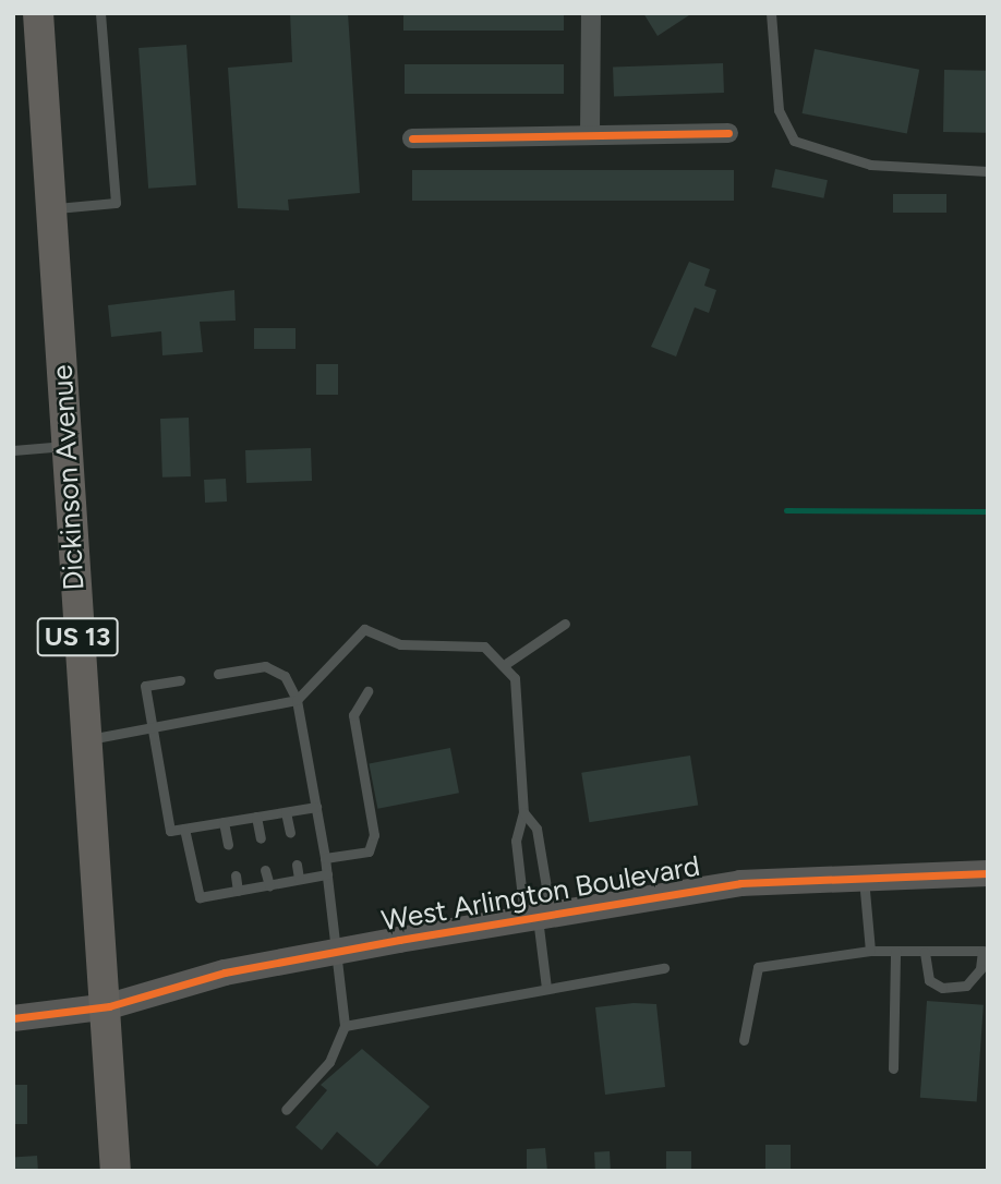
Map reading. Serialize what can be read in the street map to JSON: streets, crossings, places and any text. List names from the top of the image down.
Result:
{
  "streets": {
    "main road": ["Dickinson Avenue", "US 13", "West Arlington Boulevard"]
  },
  "crossings": [
    ["Dickinson Avenue", "West Arlington Boulevard"]
  ]
}
